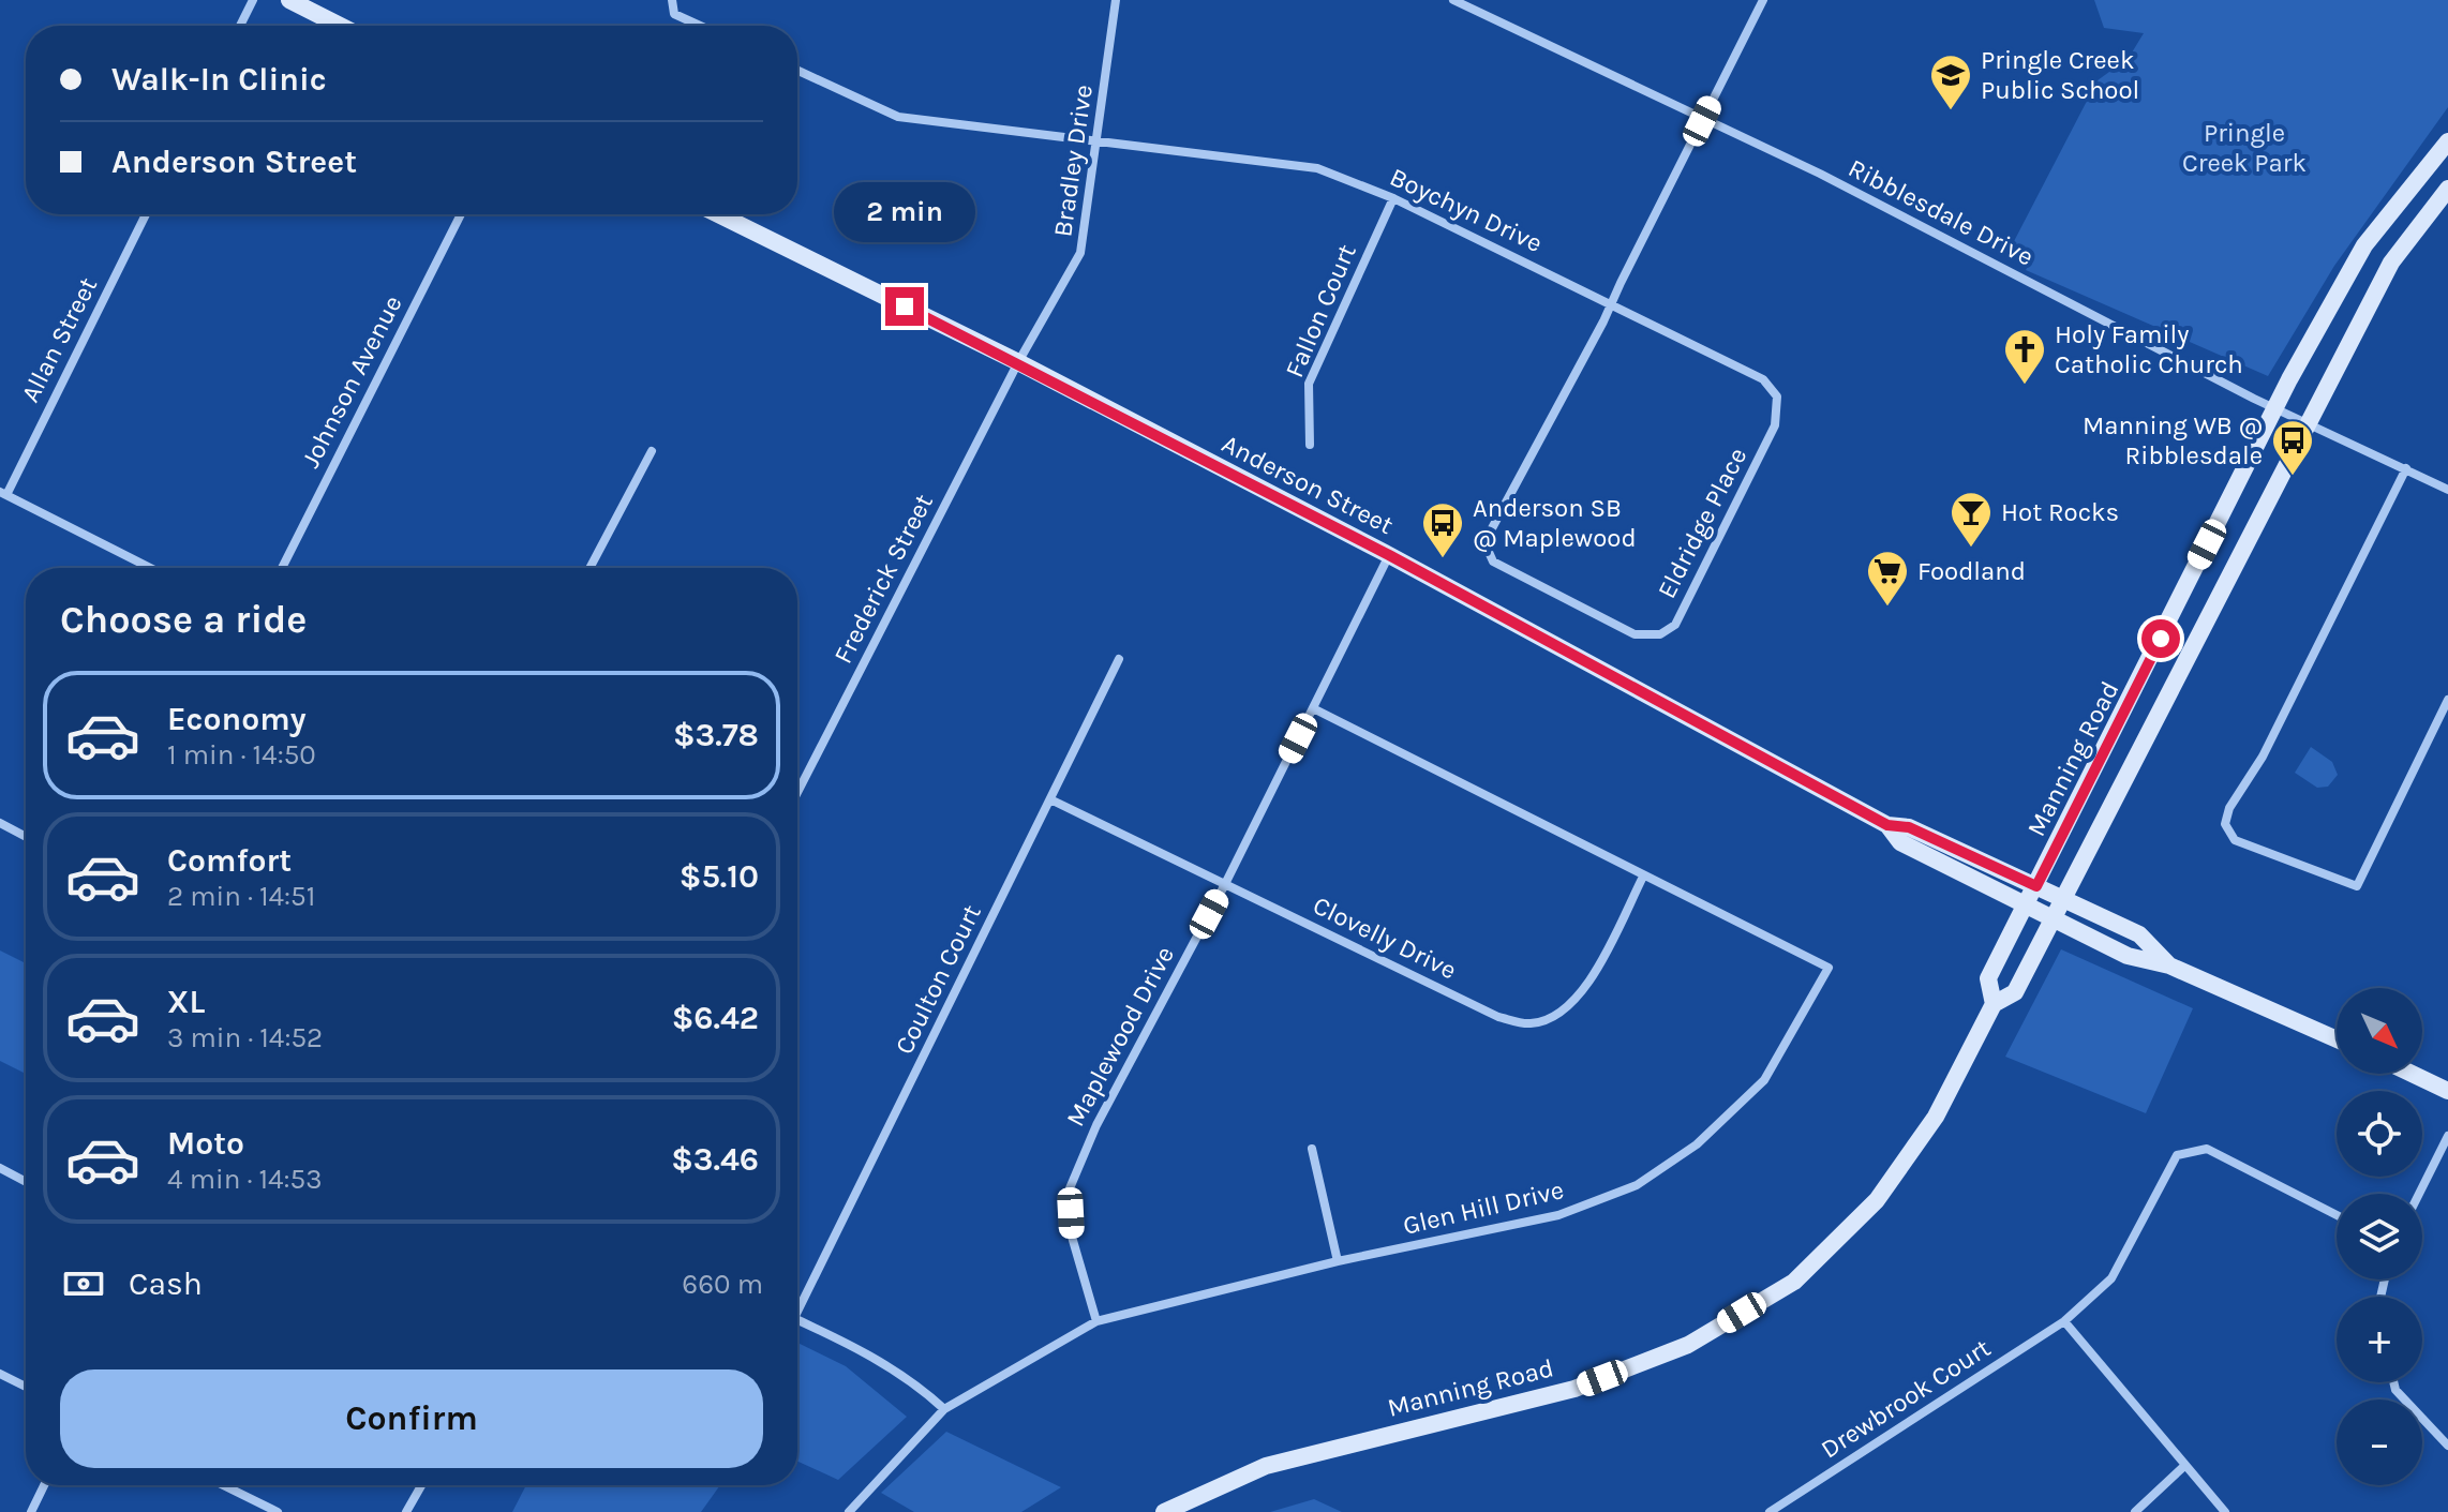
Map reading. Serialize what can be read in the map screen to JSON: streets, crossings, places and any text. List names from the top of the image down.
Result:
{
  "streets": {
    "main road": ["Anderson Street", "Manning Road"],
    "street": [
      "Bradley Drive",
      "Boychyn Drive",
      "Ribblesdale Drive",
      "Fallon Court",
      "Allan Street",
      "Johnson Avenue",
      "Eldridge Place",
      "Frederick Street",
      "Clovelly Drive",
      "Coulton Court",
      "Maplewood Drive",
      "Glen Hill Drive",
      "Drewbrook Court"
    ]
  },
  "crossings": [
    ["Bradley Drive", "Boychyn Drive"],
    ["Bradley Drive", "Anderson Street"],
    ["Bradley Drive", "Frederick Street"],
    ["Boychyn Drive", "Fallon Court"],
    ["Boychyn Drive", "Eldridge Place"],
    ["Ribblesdale Drive", "Manning Road"],
    ["Anderson Street", "Frederick Street"],
    ["Anderson Street", "Manning Road"],
    ["Anderson Street", "Maplewood Drive"],
    ["Clovelly Drive", "Coulton Court"],
    ["Clovelly Drive", "Maplewood Drive"],
    ["Clovelly Drive", "Glen Hill Drive"],
    ["Maplewood Drive", "Glen Hill Drive"]
  ],
  "parks": ["Pringle Creek Park"],
  "places": {
    "school or university": ["Pringle Creek Public School"],
    "church": ["Holy Family Catholic Church"],
    "bus stop": ["Manning WB @ Ribblesdale", "Anderson SB @ Maplewood"],
    "bar": ["Hot Rocks"],
    "supermarket": ["Foodland"]
  },
  "north": "bottom right",
  "page": {
    "banner": ["Walk-In Clinic", "Anderson Street"],
    "bubble": "2 min",
    "heading": "Choose a ride",
    "list": [
      {
        "name": "Economy",
        "note": "1 min · 14:50",
        "value": "$3.78"
      },
      {
        "name": "Comfort",
        "note": "2 min · 14:51",
        "value": "$5.10"
      },
      {
        "name": "XL",
        "note": "3 min · 14:52",
        "value": "$6.42"
      },
      {
        "name": "Moto",
        "note": "4 min · 14:53",
        "value": "$3.46"
      }
    ],
    "map_buttons": ["+", "−"],
    "pay": ["Cash", "660 m"],
    "buttons": "Confirm"
  }
}
